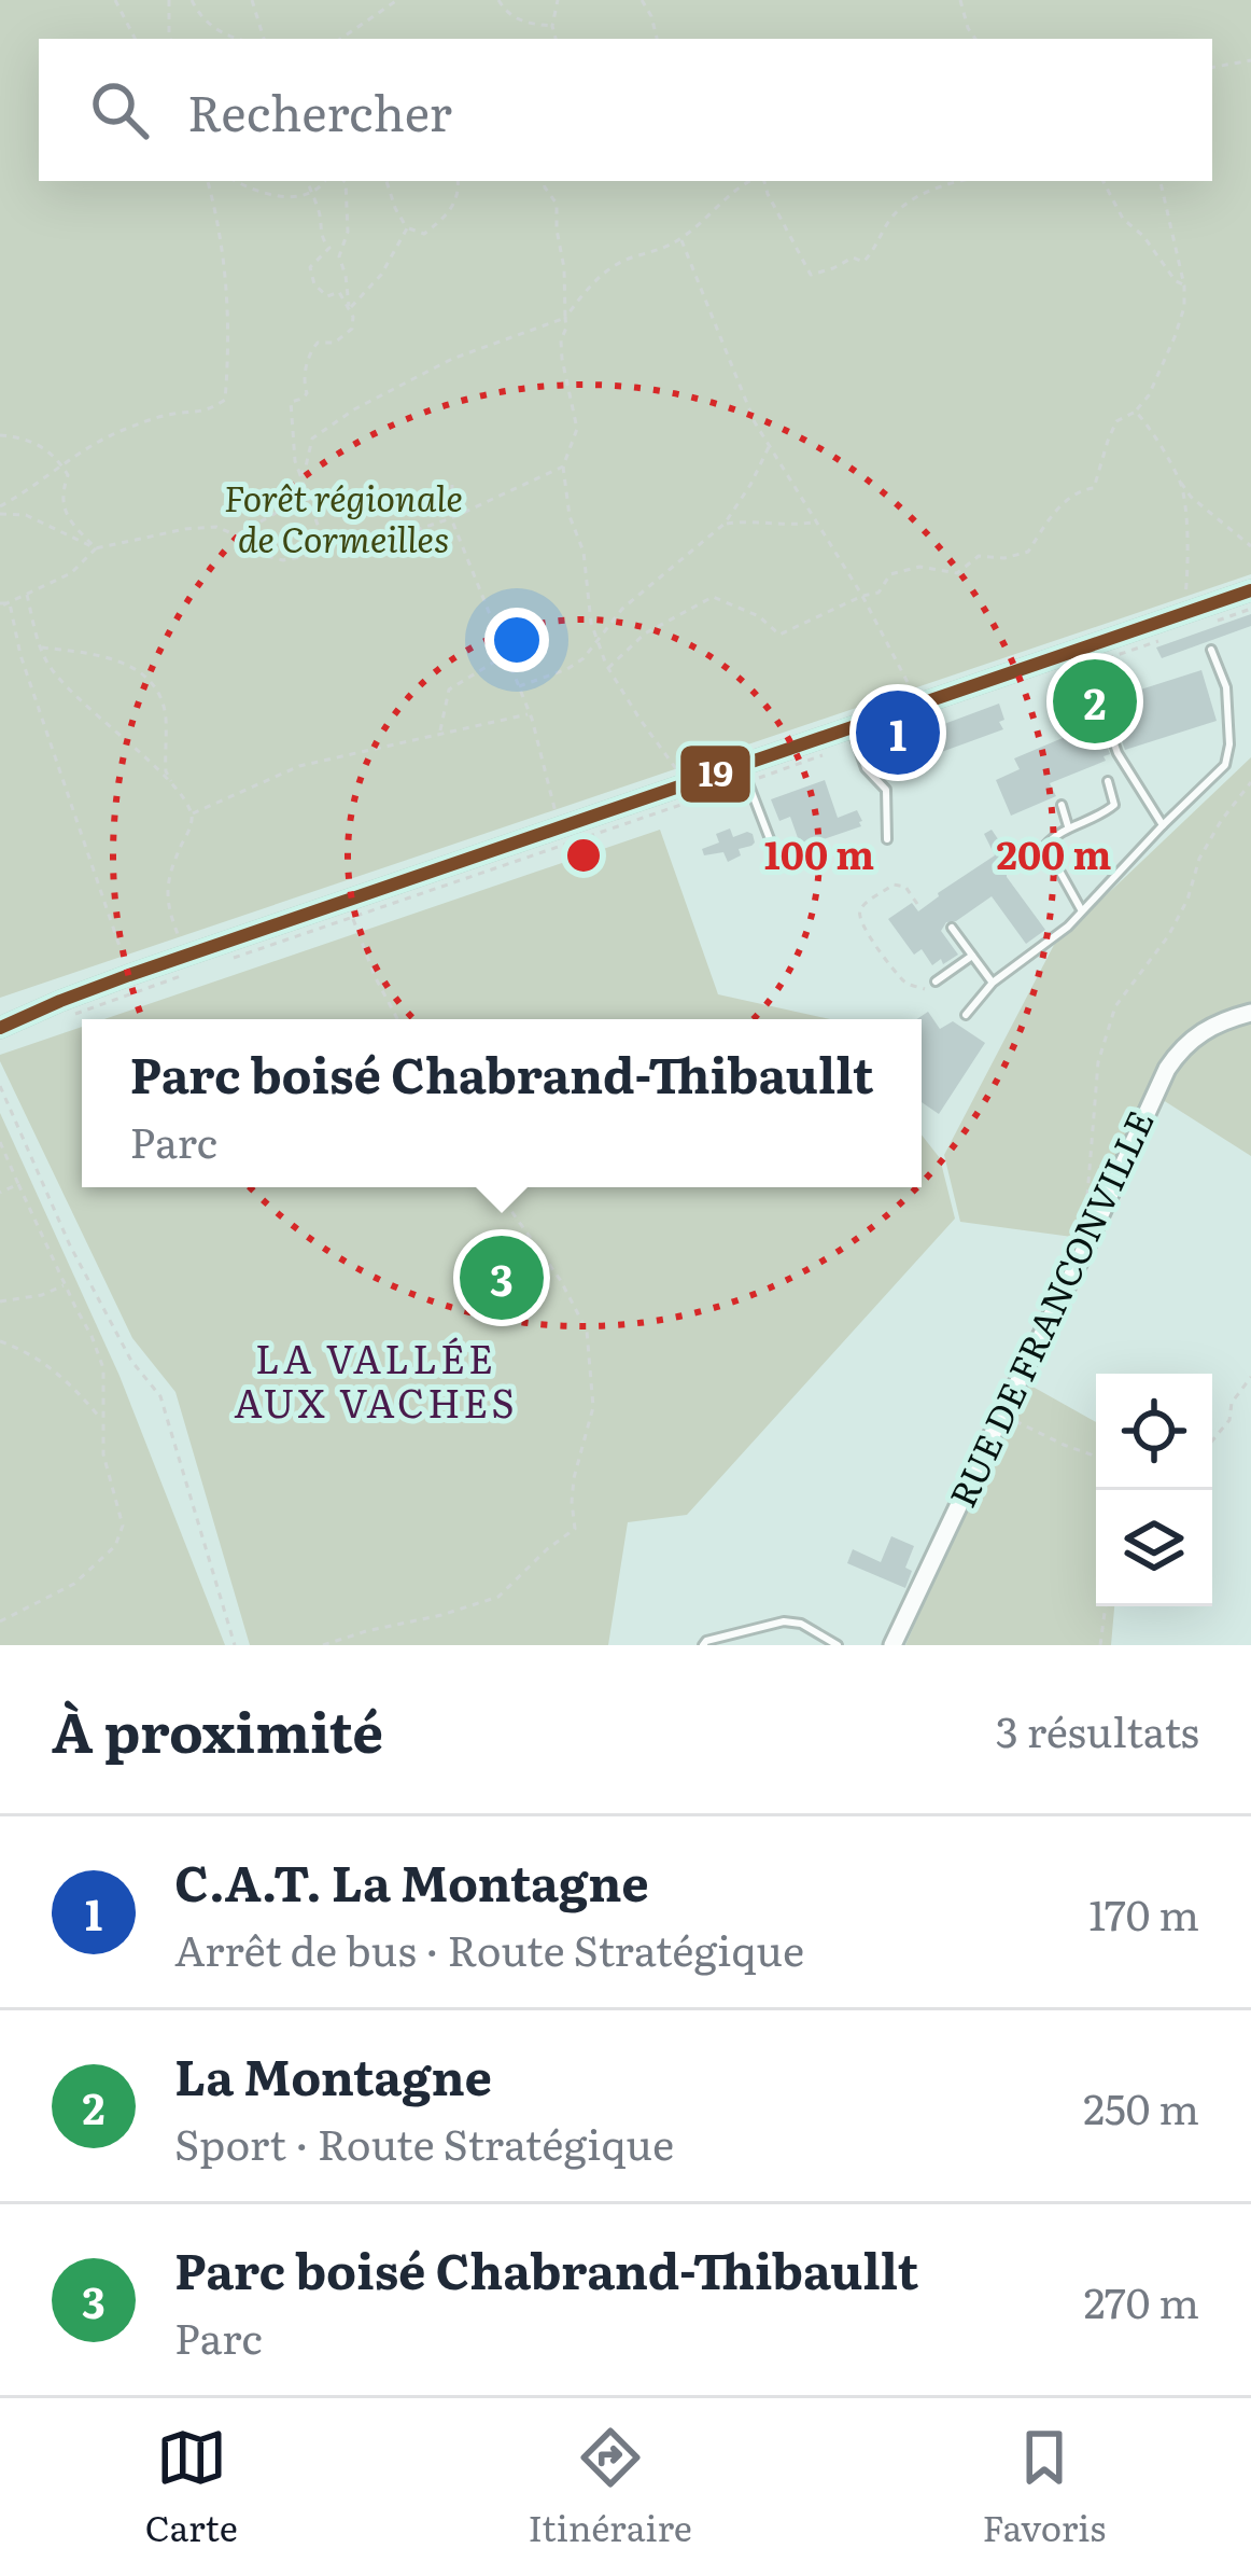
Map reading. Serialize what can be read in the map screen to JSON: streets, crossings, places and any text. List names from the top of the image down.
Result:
{
  "streets": {
    "street": ["RUE DE FRANCONVILLE"]
  },
  "districts": ["LA VALLÉE AUX VACHES"],
  "parks": ["Forêt régionale de Cormeilles"],
  "lines": ["transit line 19"],
  "page": {
    "search": "Rechercher",
    "pins": ["2", "1", "3"],
    "popup": ["Parc boisé Chabrand-Thibaullt", "Parc"],
    "heading": ["À proximité", "3 résultats"],
    "list": [
      {
        "mark": "1",
        "name": "C.A.T. La Montagne",
        "note": "Arrêt de bus · Route Stratégique",
        "value": "170 m"
      },
      {
        "mark": "2",
        "name": "La Montagne",
        "note": "Sport · Route Stratégique",
        "value": "250 m"
      },
      {
        "mark": "3",
        "name": "Parc boisé Chabrand-Thibaullt",
        "note": "Parc",
        "value": "270 m"
      }
    ],
    "nav": ["Carte", "Itinéraire", "Favoris"]
  },
  "rings": ["100 m", "200 m"]
}
